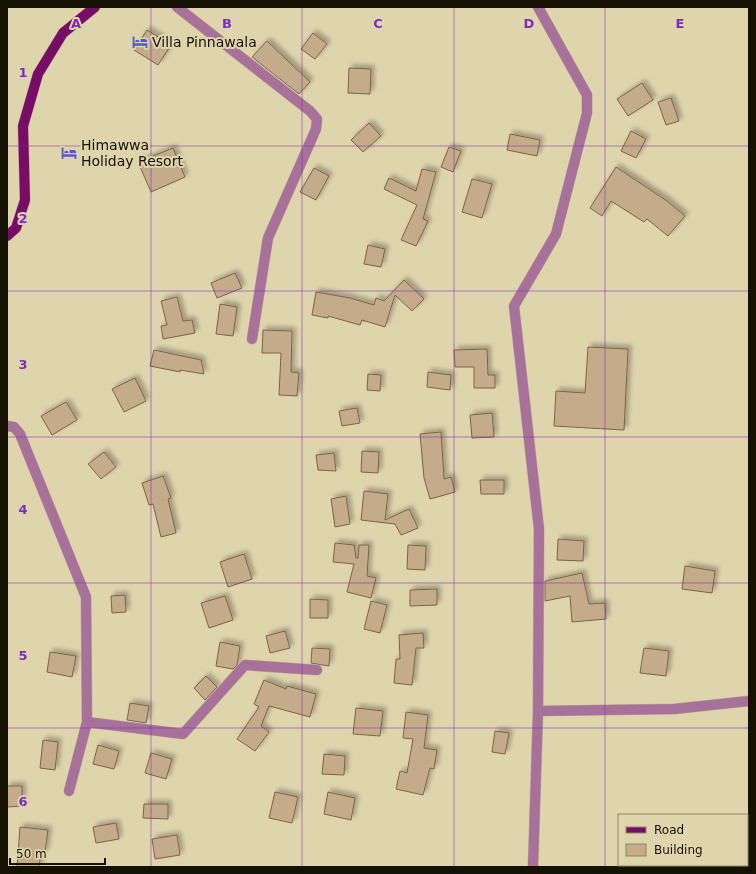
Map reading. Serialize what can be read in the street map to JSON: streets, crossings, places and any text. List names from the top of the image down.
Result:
{
  "places": {
    "hotel": ["Villa Pinnawala", "Himawwa Holiday Resort"]
  },
  "legend": ["Road", "Building"],
  "scale_bar": "50 m",
  "grid": {
    "columns": [
      "A",
      "B",
      "C",
      "D",
      "E"
    ],
    "rows": [
      "1",
      "2",
      "3",
      "4",
      "5",
      "6"
    ]
  }
}
